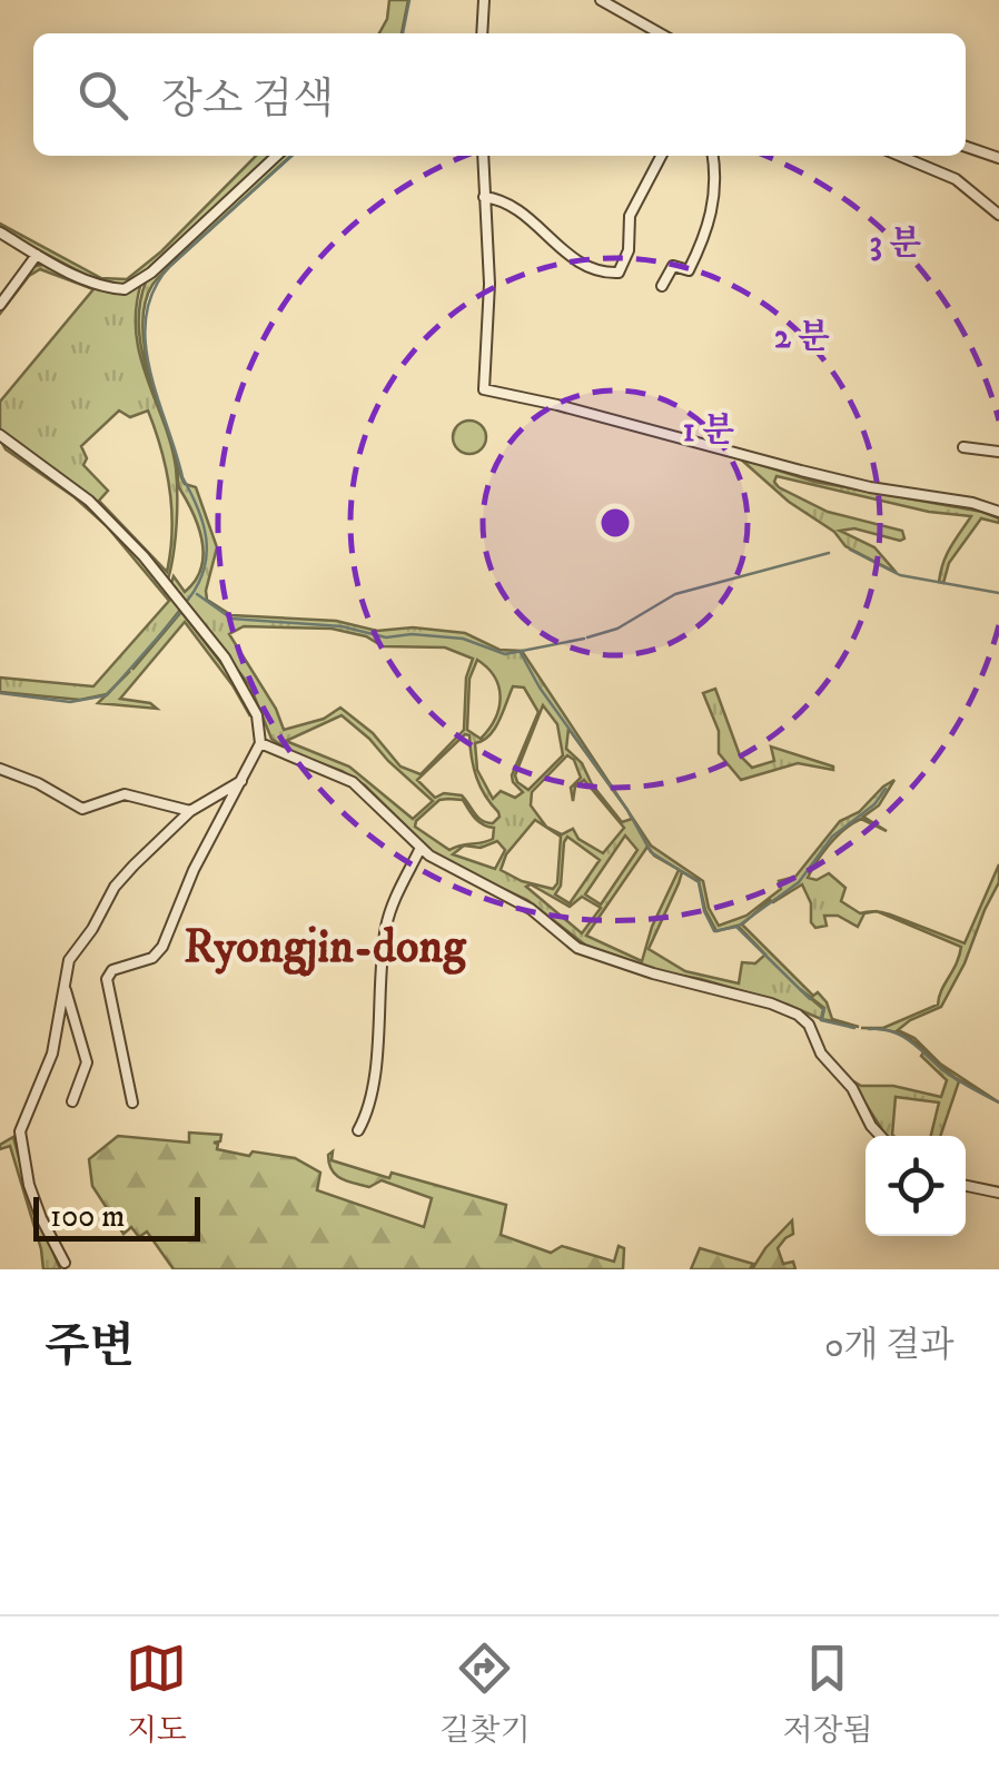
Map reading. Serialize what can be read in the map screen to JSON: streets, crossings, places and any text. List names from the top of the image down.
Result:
{
  "districts": ["Ryongjin-dong"],
  "scale_bar": "100 m",
  "page": {
    "search": "장소 검색",
    "scale": "100 m",
    "heading": ["주변", "0개 결과"],
    "nav": ["지도", "길찾기", "저장됨"]
  },
  "rings": ["3 분", "2 분", "1 분"]
}
